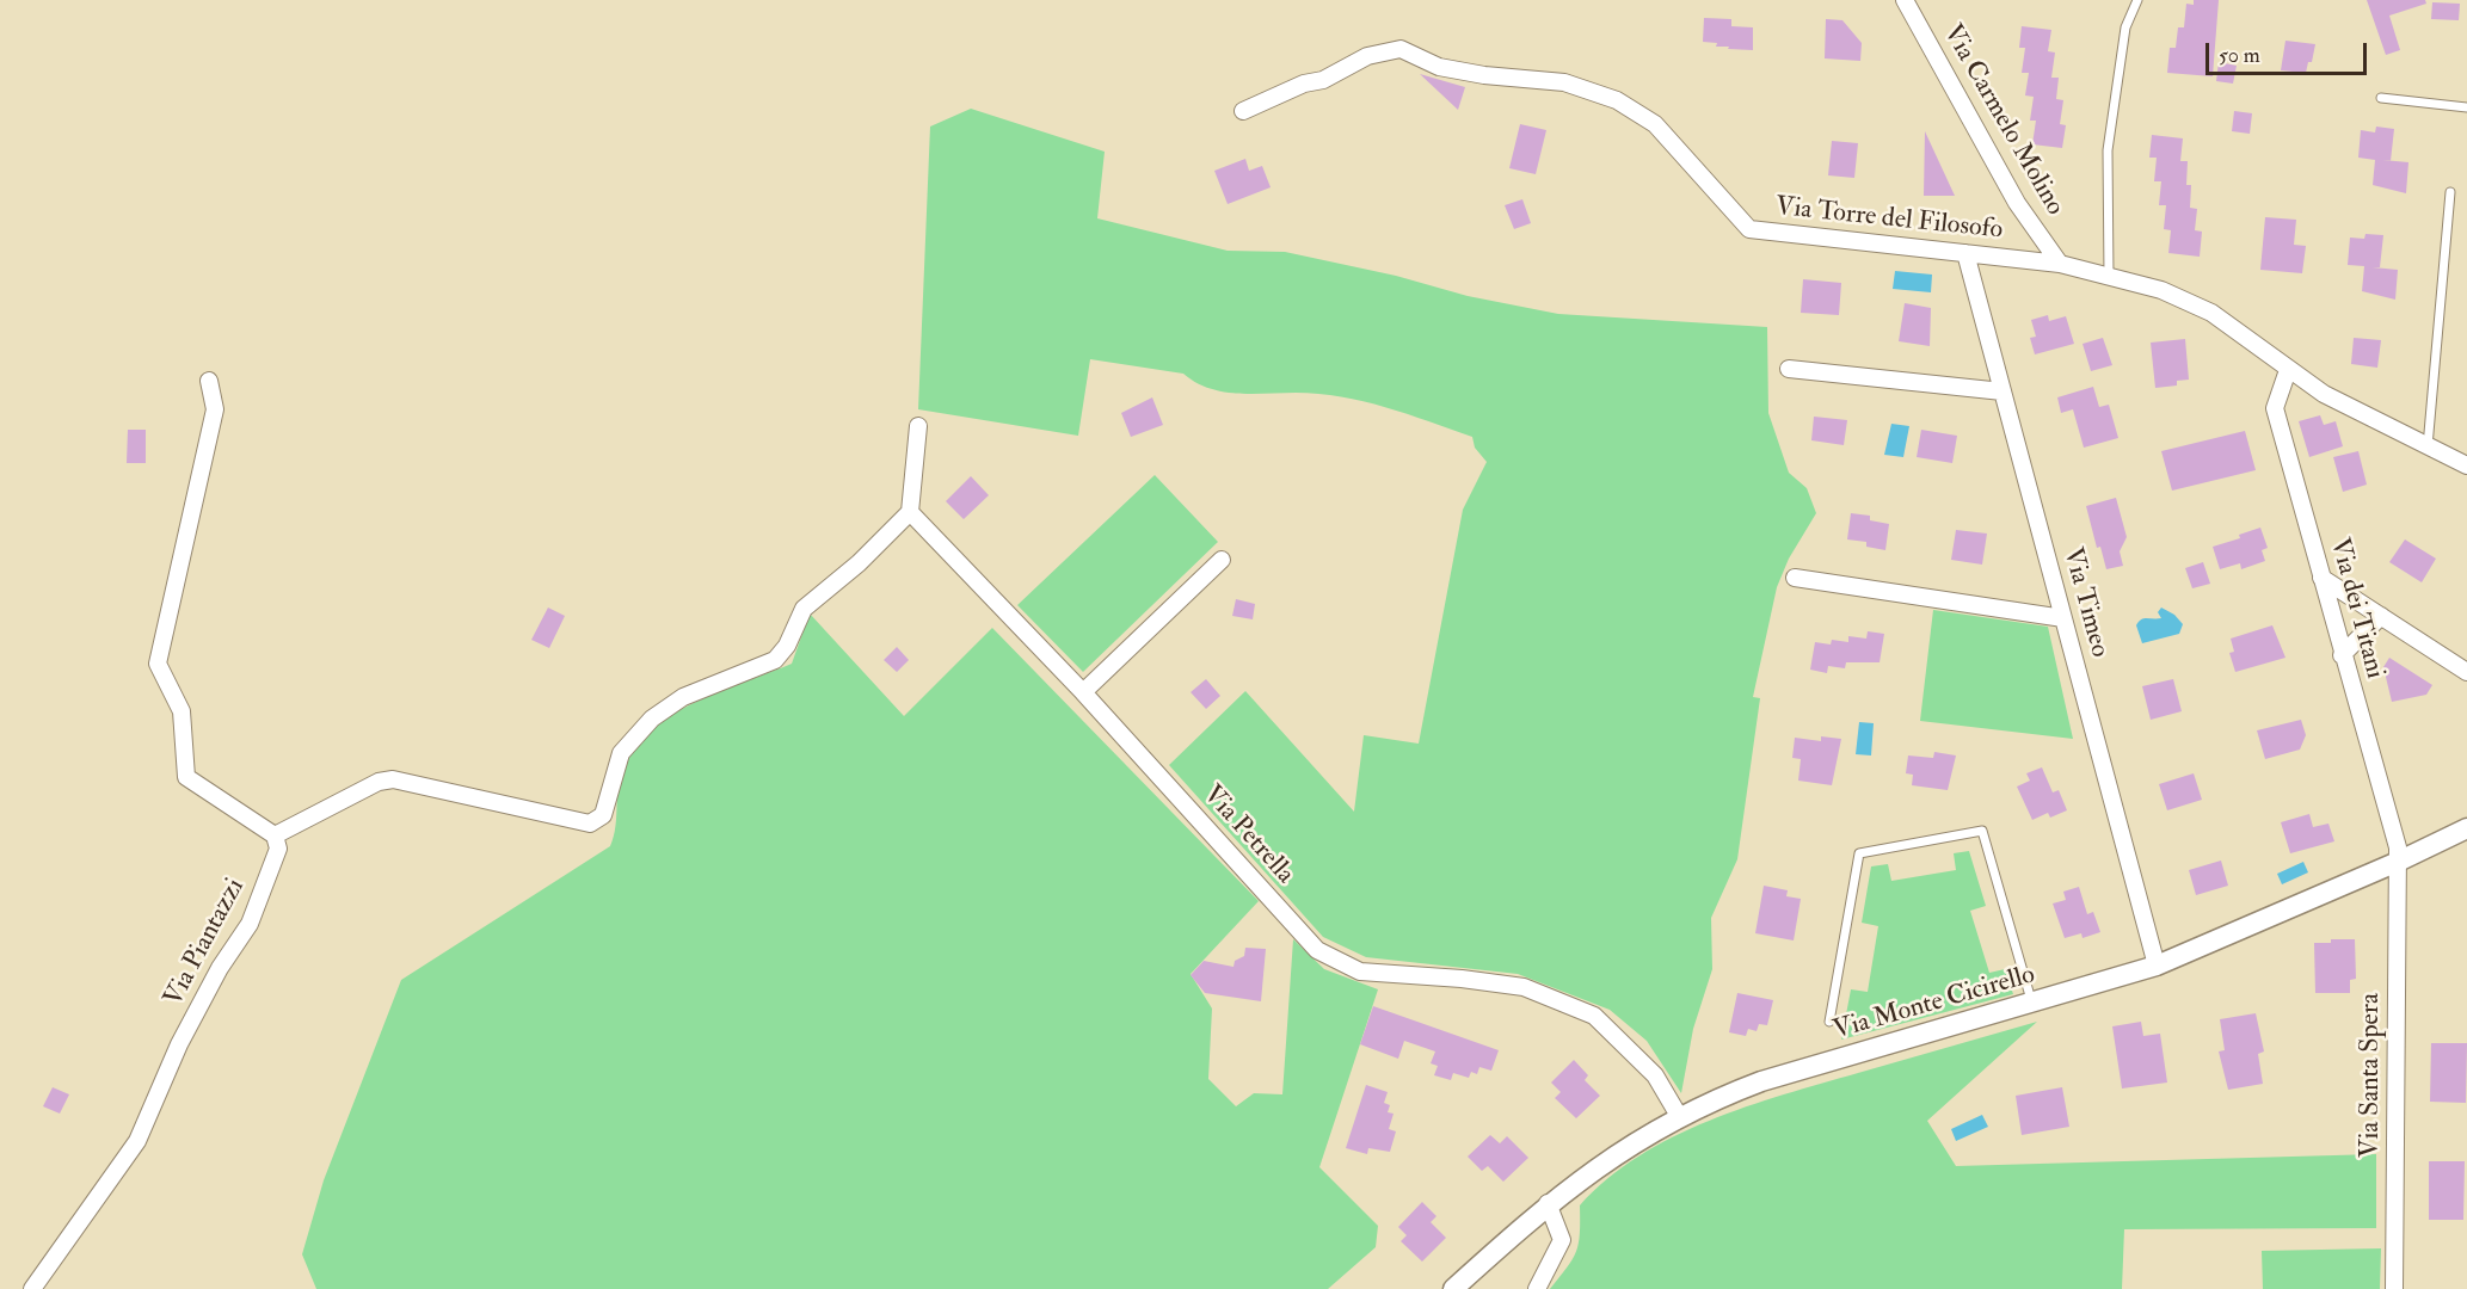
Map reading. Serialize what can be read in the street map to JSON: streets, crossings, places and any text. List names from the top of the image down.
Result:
{
  "streets": {
    "street": [
      "Via Carmelo Molino",
      "Via Torre del Filosofo",
      "Via Timeo",
      "Via dei Titani",
      "Via Petrella",
      "Via Piantazzi",
      "Via Monte Cicirello",
      "Via Santa Spera"
    ]
  },
  "crossings": [
    ["Via Carmelo Molino", "Via Torre del Filosofo"],
    ["Via Torre del Filosofo", "Via Timeo"],
    ["Via Torre del Filosofo", "Via dei Titani"],
    ["Via Timeo", "Via Monte Cicirello"],
    ["Via dei Titani", "Via Monte Cicirello"],
    ["Via dei Titani", "Via Santa Spera"],
    ["Via Petrella", "Via Monte Cicirello"],
    ["Via Monte Cicirello", "Via Santa Spera"]
  ],
  "scale_bar": "50 m"
}
